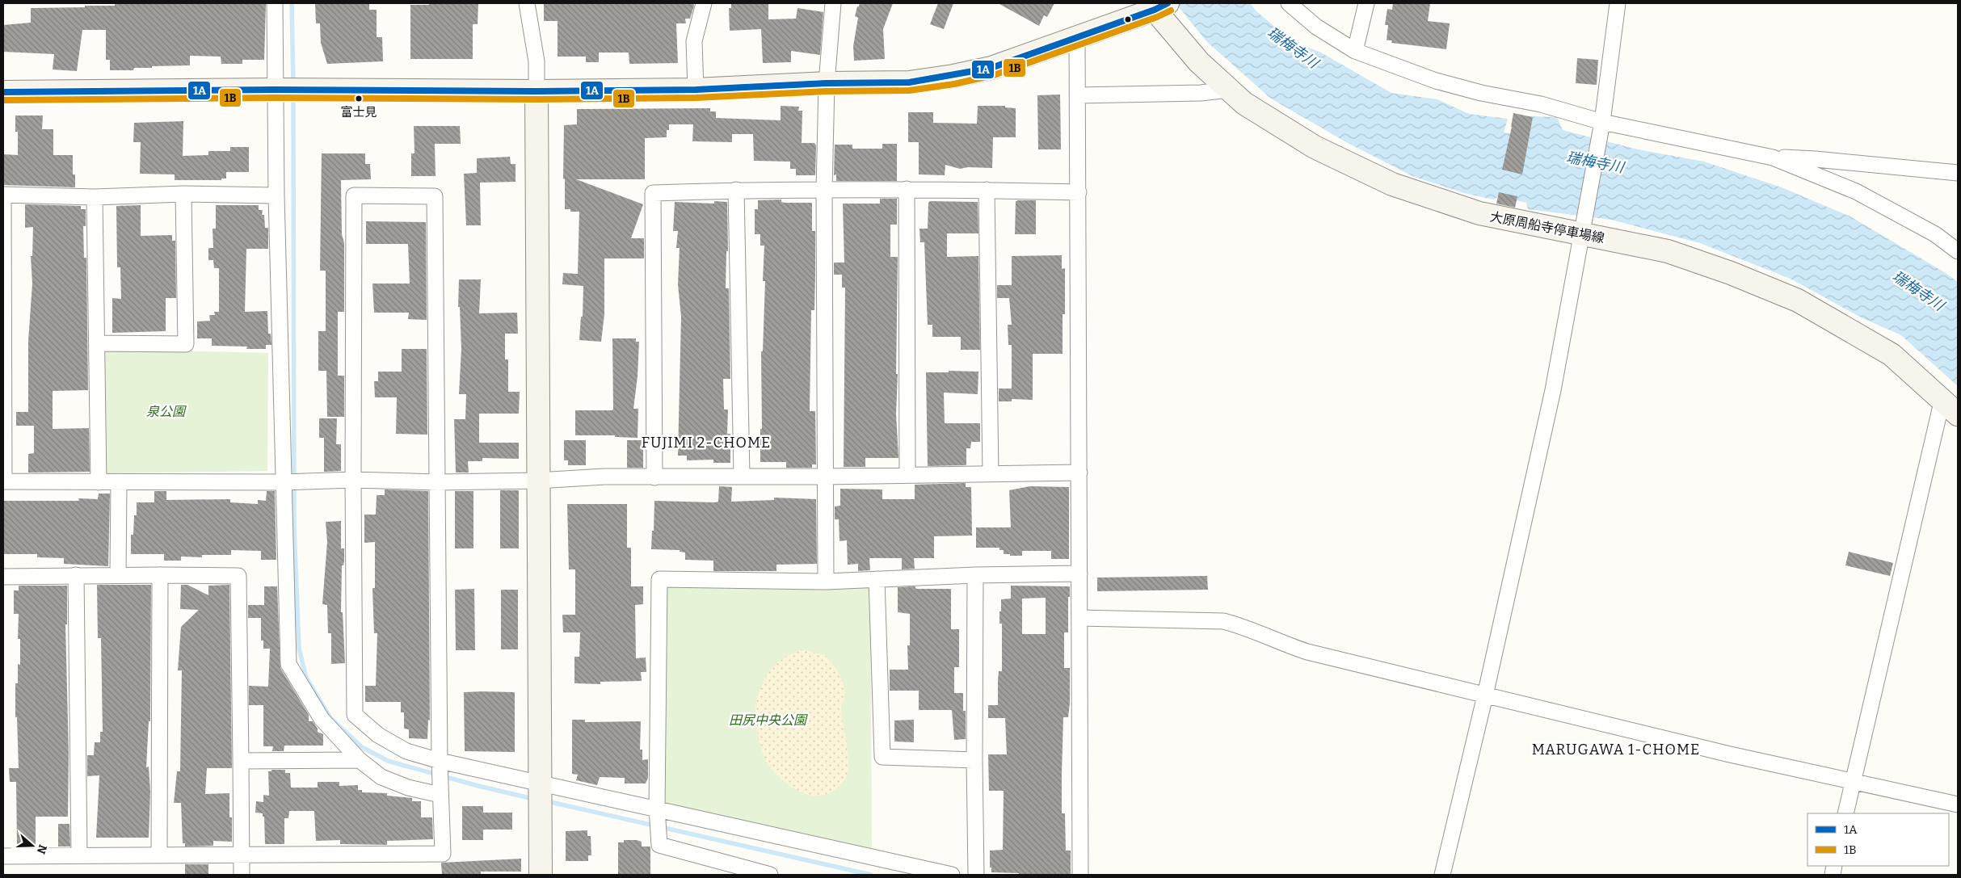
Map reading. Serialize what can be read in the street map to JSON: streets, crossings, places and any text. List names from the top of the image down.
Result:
{
  "streets": {
    "main road": ["大原周船寺停車場線"]
  },
  "districts": ["FUJIMI 2-CHOME", "MARUGAWA 1-CHOME"],
  "water": ["瑞梅寺川"],
  "parks": ["泉公園", "田尻中央公園"],
  "places": ["富士見"],
  "lines": ["transit line 1A", "transit line 1B"],
  "legend": ["1A", "1B"],
  "north": "right"
}
